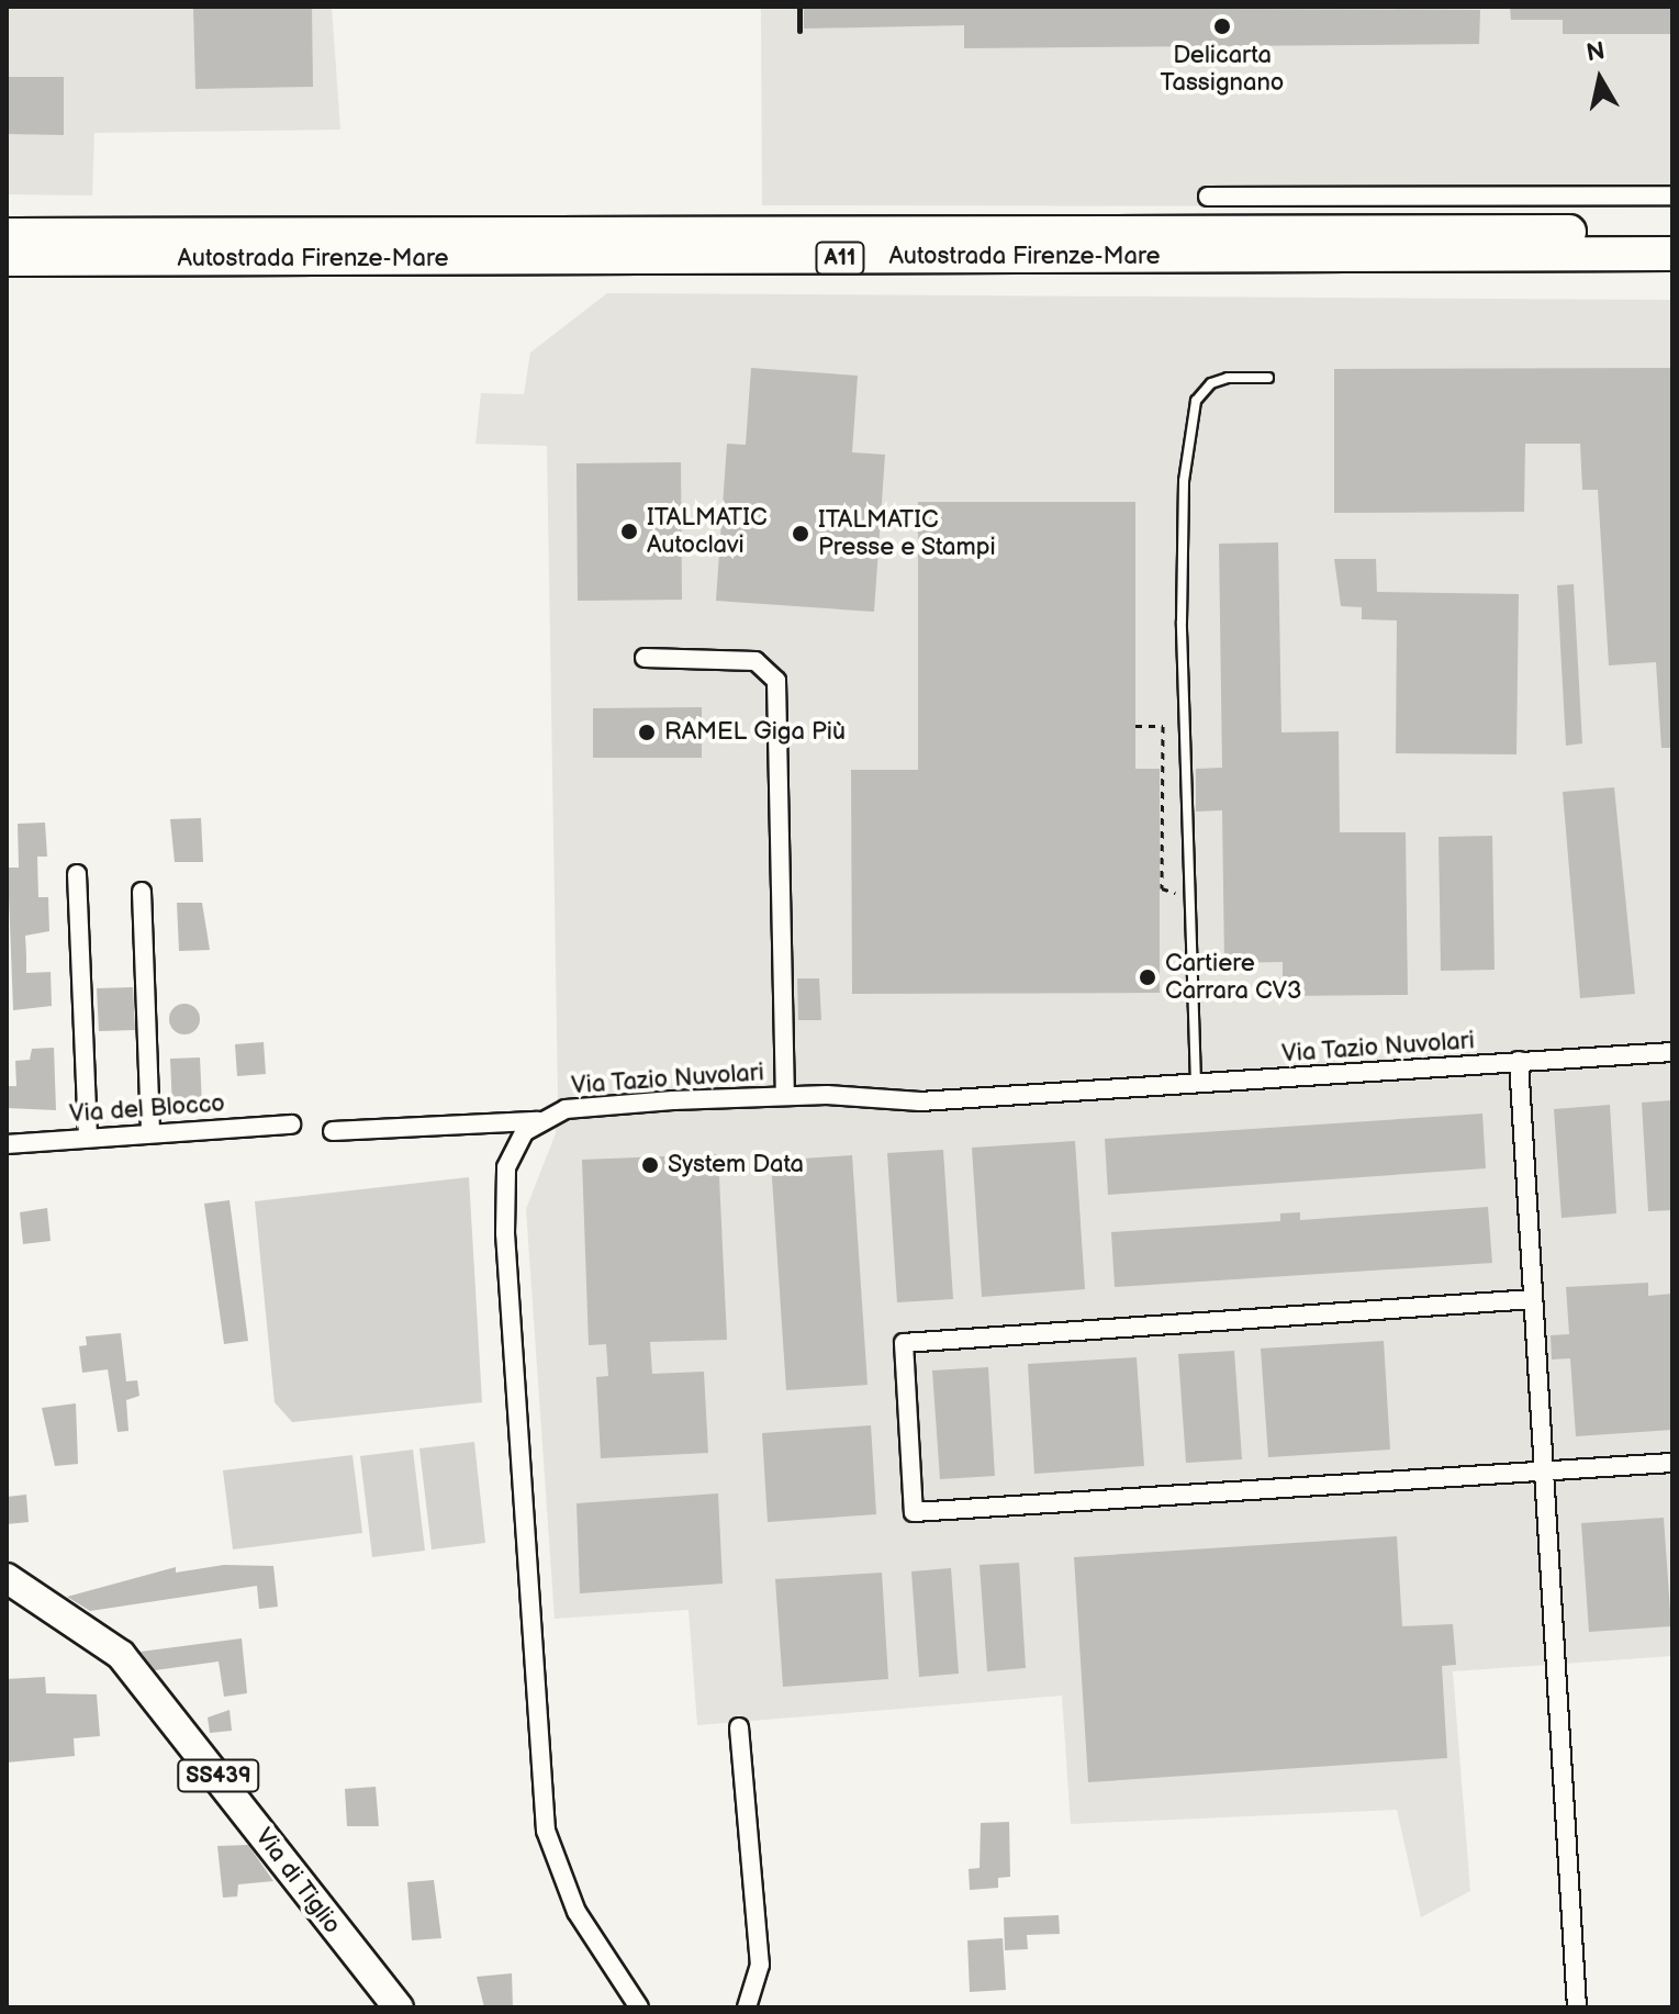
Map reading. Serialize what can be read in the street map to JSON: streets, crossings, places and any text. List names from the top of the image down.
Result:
{
  "streets": {
    "highway": ["Autostrada Firenze-Mare", "A11"],
    "main road": ["SS439", "Via di Tiglio"],
    "street": ["Via Tazio Nuvolari", "Via del Blocco"]
  },
  "places": [
    "Delicarta Tassignano",
    "ITALMATIC Autoclavi",
    "ITALMATIC Presse e Stampi",
    "RAMEL Giga Più",
    "Cartiere Carrara CV3",
    "System Data"
  ],
  "north": "top"
}
